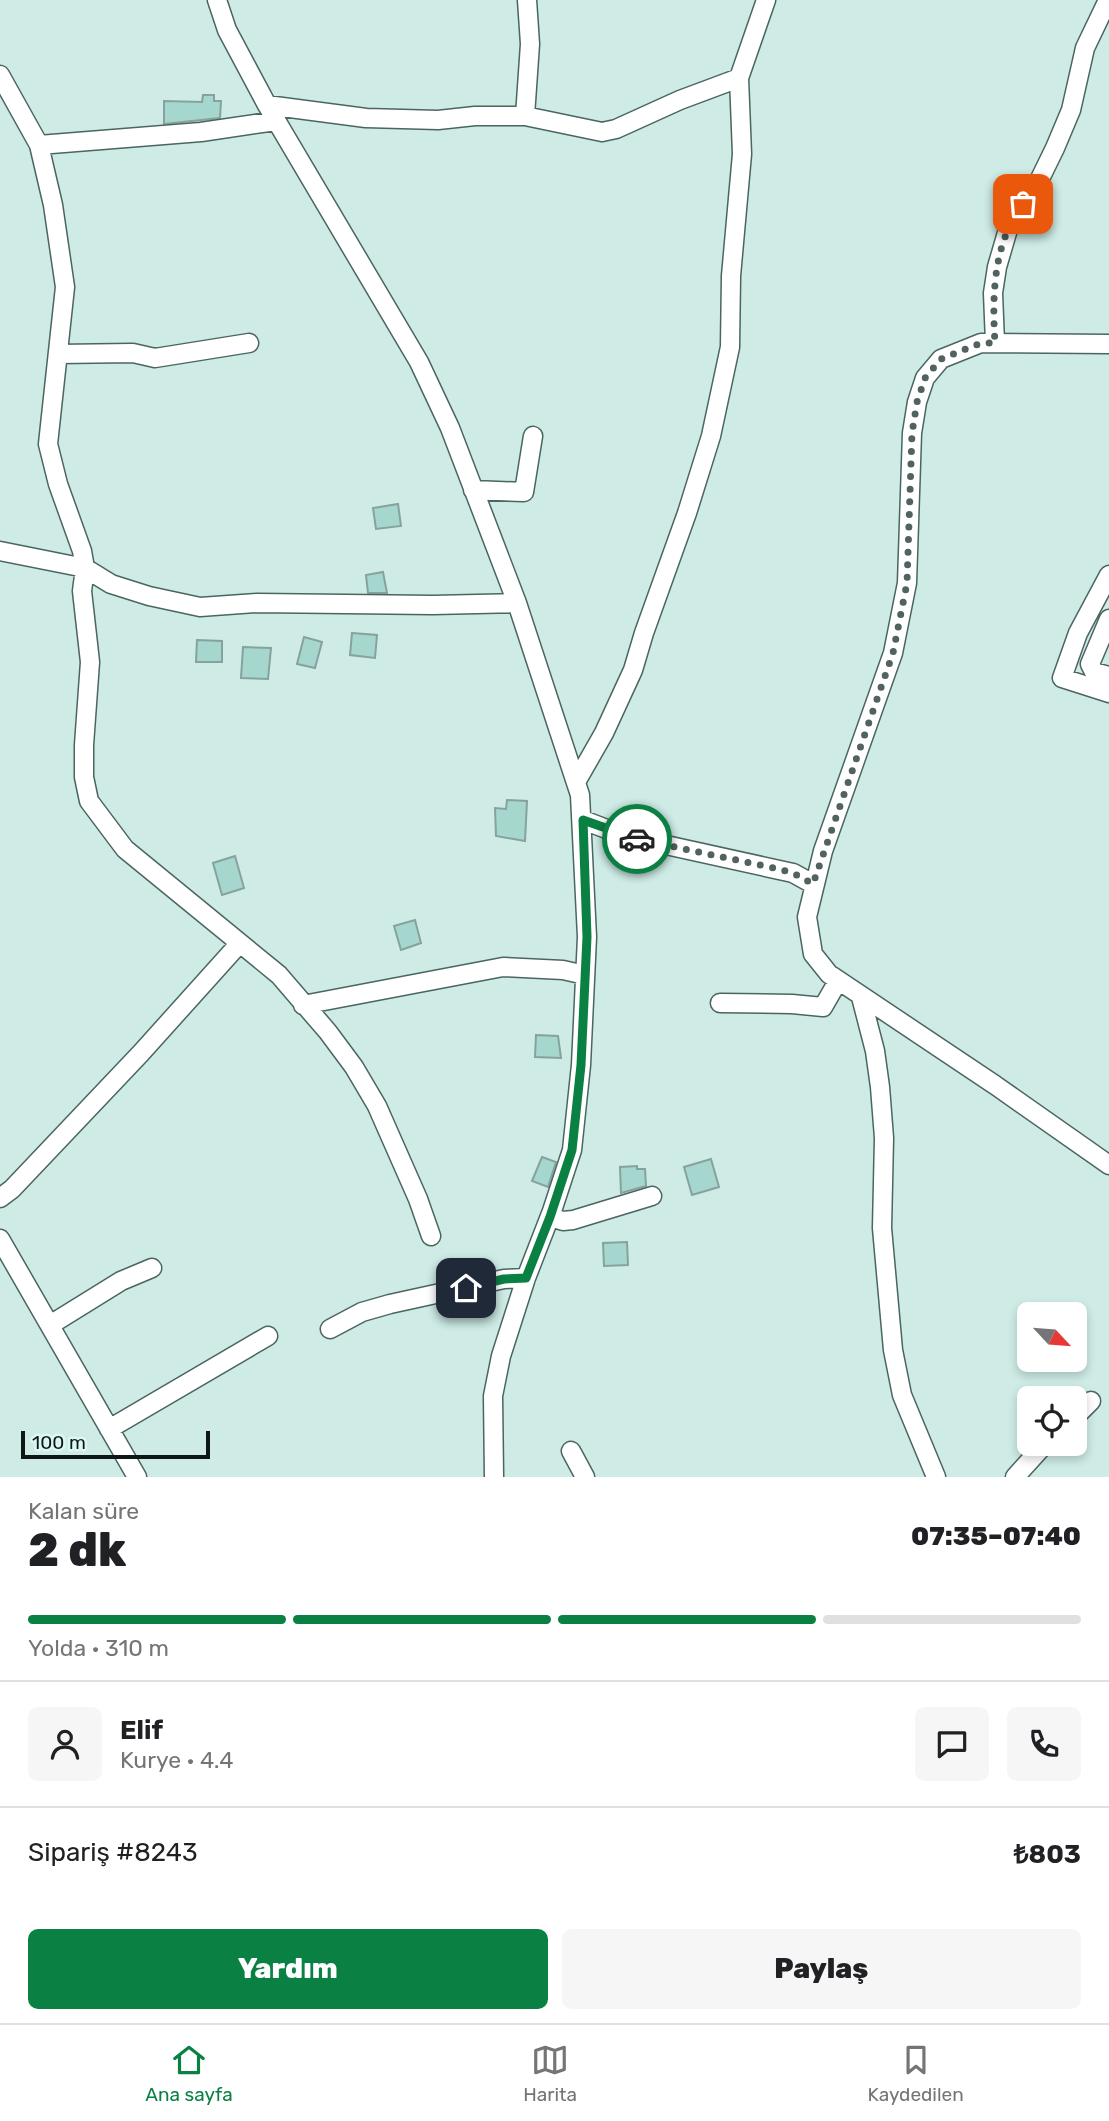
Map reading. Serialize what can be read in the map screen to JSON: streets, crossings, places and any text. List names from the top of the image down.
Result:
{
  "scale_bar": "100 m",
  "north": "bottom right",
  "page": {
    "scale": "100 m",
    "heading": ["2 dk", "Kalan süre", "07:35–07:40"],
    "panel": [
      "Elif",
      "Kurye · 4.4",
      "Sipariş #8243",
      "₺803"
    ],
    "bar": "Yolda · 310 m",
    "buttons": ["Yardım", "Paylaş"],
    "tabs": ["Ana sayfa", "Harita", "Kaydedilen"]
  }
}
